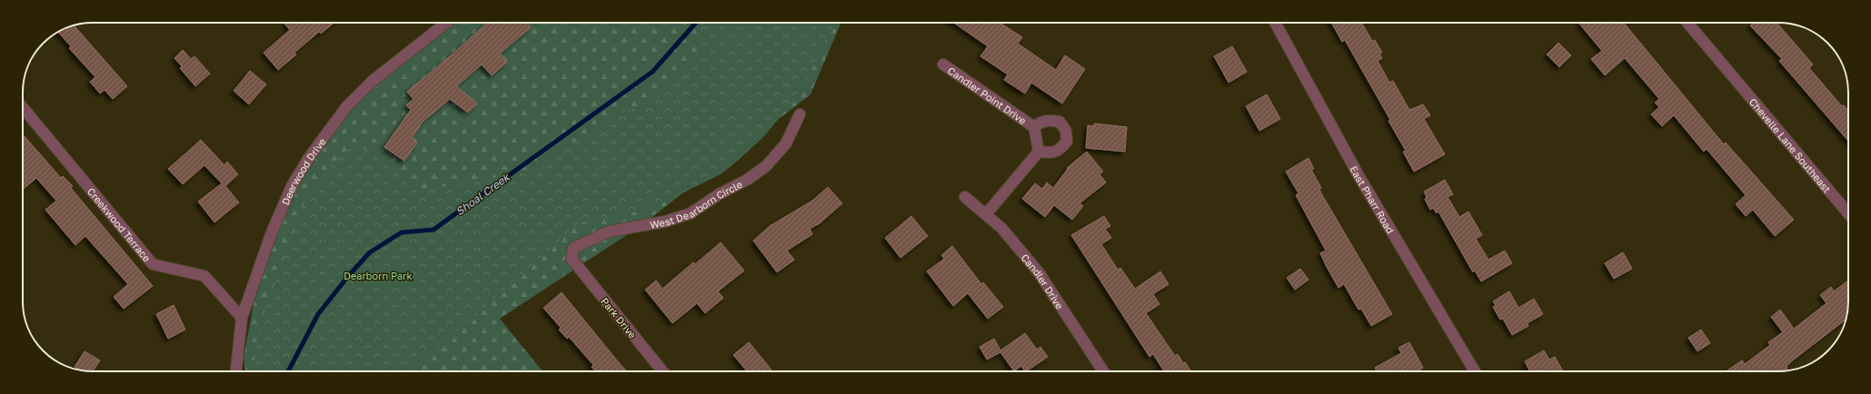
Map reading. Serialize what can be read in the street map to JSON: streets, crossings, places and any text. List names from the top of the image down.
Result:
{
  "streets": {
    "street": [
      "Candler Point Drive",
      "Chevelle Lane Southeast",
      "Deerwood Drive",
      "East Pharr Road",
      "West Dearborn Circle",
      "Creekwood Terrace",
      "Candler Drive",
      "Park Drive"
    ]
  },
  "crossings": [
    ["Deerwood Drive", "Creekwood Terrace"],
    ["West Dearborn Circle", "Park Drive"]
  ],
  "water": ["Shoal Creek"],
  "parks": ["Dearborn Park"]
}
